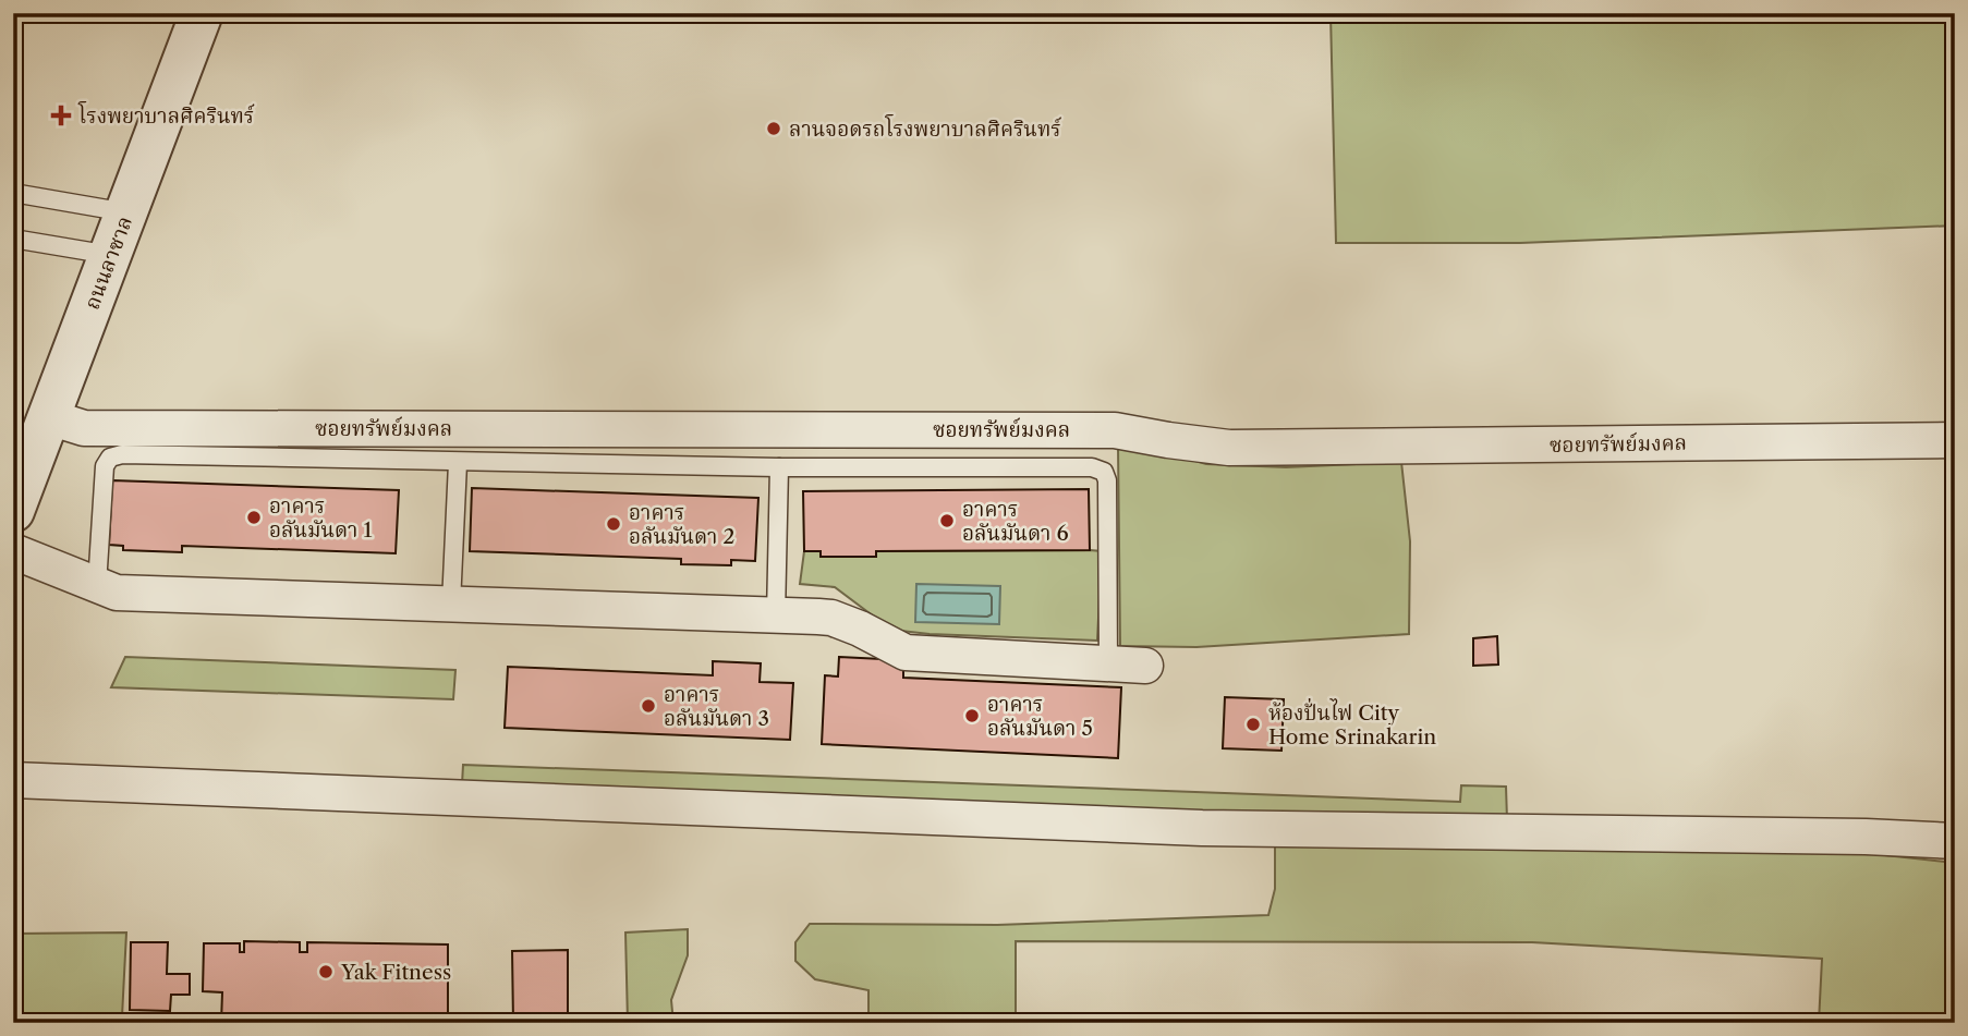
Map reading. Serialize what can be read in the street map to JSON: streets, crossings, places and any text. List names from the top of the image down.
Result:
{
  "streets": {
    "street": ["ถนนลาซาล", "ซอยทรัพย์มงคล"]
  },
  "crossings": [
    ["ถนนลาซาล", "ซอยทรัพย์มงคล"]
  ],
  "places": {
    "health": ["โรงพยาบาลศิครินทร์"],
    "other": [
      "ลานจอดรถโรงพยาบาลศิครินทร์",
      "อาคาร อลันมันดา 1",
      "อาคาร อลันมันดา 6",
      "อาคาร อลันมันดา 2",
      "อาคาร อลันมันดา 3",
      "อาคาร อลันมันดา 5",
      "ห้องปั่นไฟ City Home Srinakarin",
      "Yak Fitness"
    ]
  }
}
